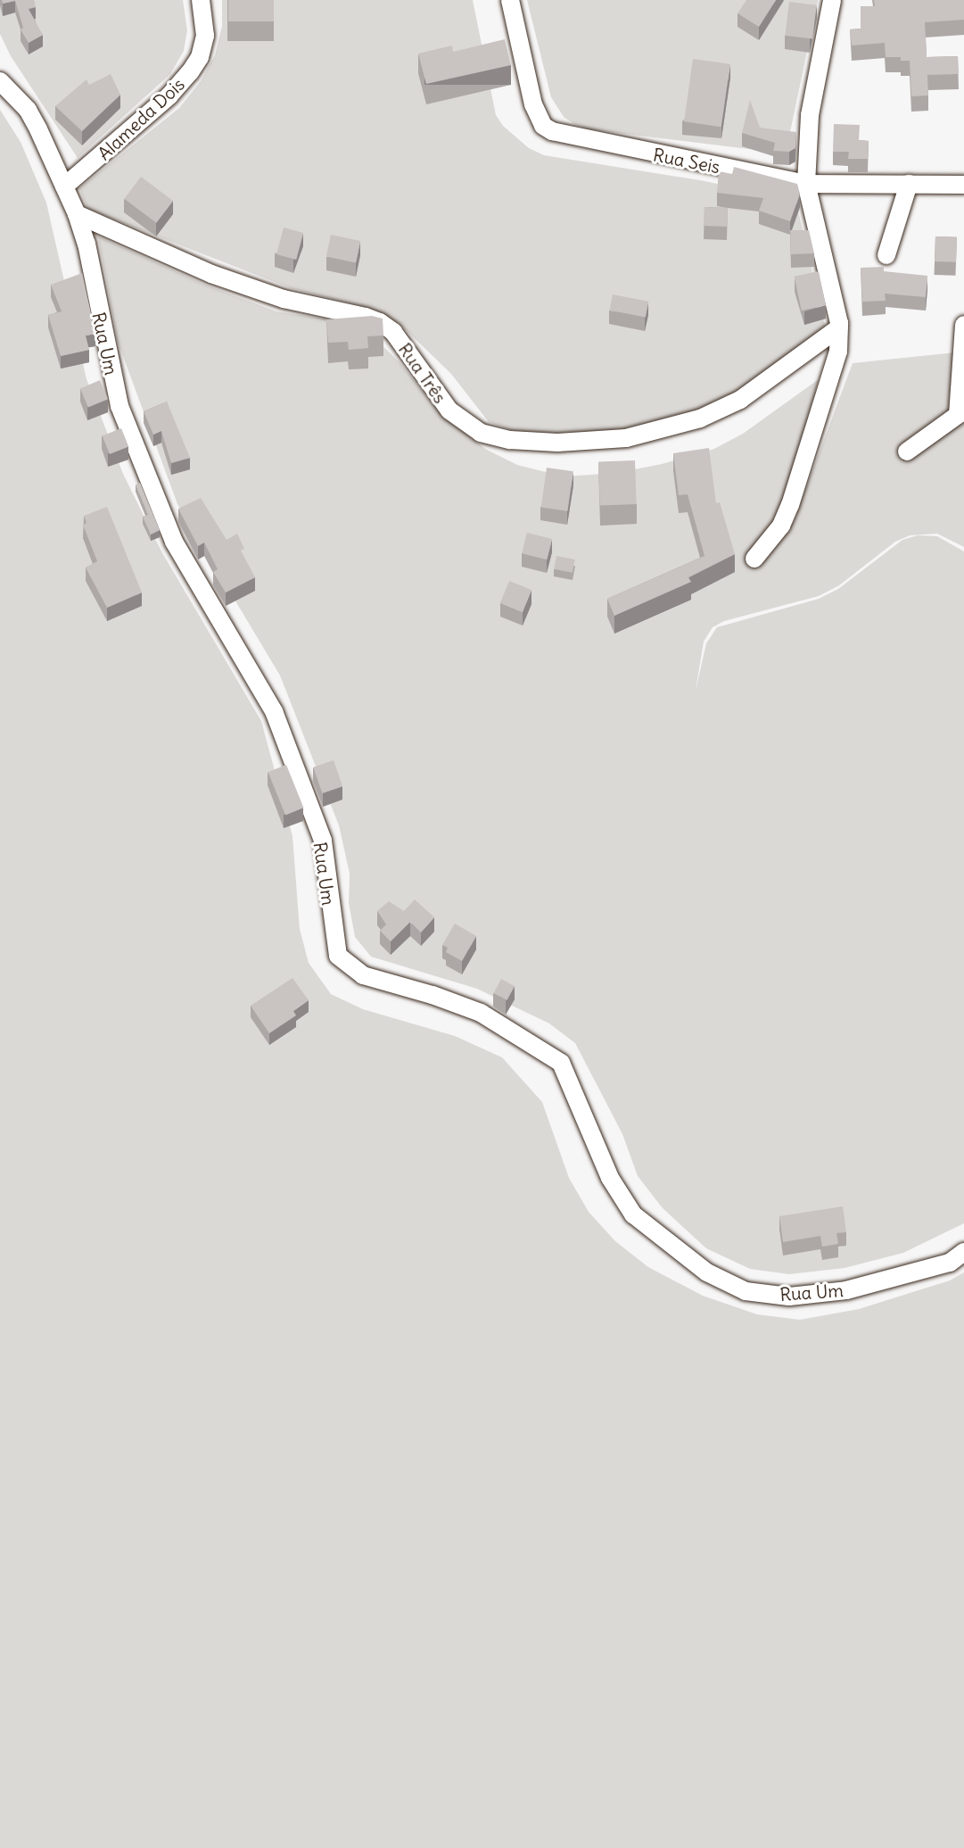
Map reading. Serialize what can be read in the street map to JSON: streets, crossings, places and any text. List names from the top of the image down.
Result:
{
  "streets": {
    "street": [
      "Alameda Dois",
      "Rua Seis",
      "Rua Um",
      "Rua Três"
    ]
  },
  "crossings": [
    ["Alameda Dois", "Rua Um"],
    ["Rua Um", "Rua Três"]
  ]
}
